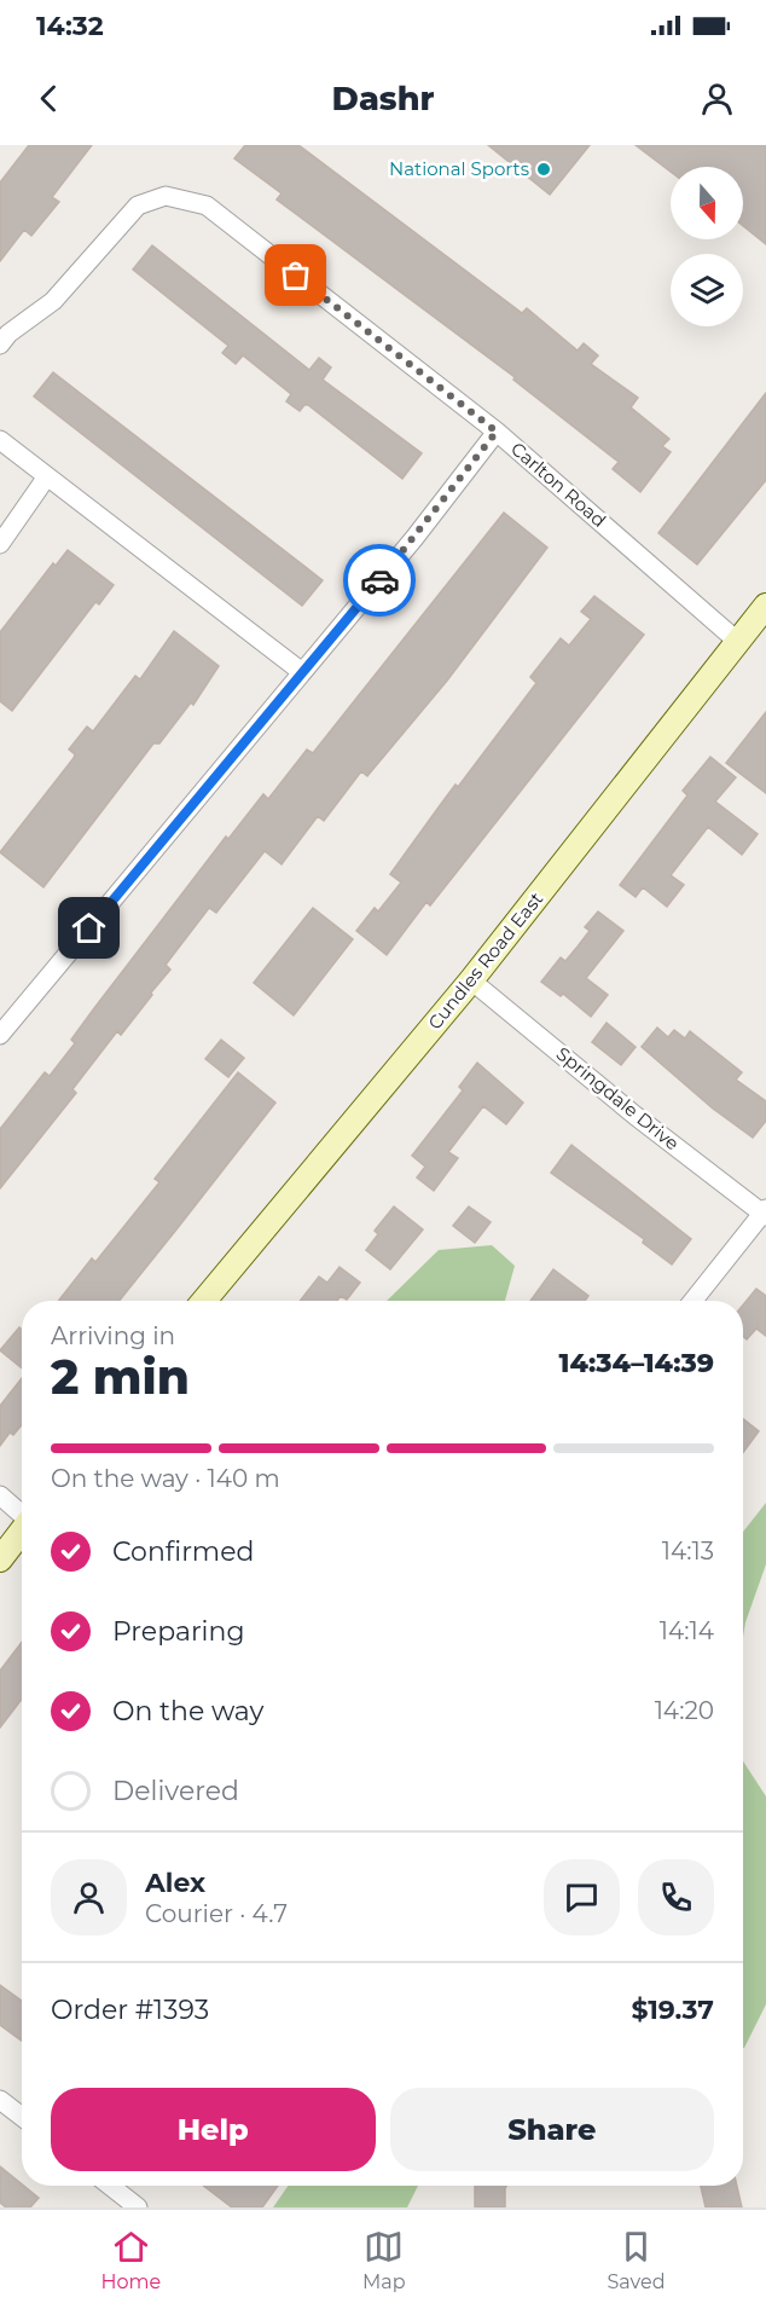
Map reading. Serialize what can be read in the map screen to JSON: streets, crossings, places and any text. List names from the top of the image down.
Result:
{
  "streets": {
    "main road": ["Cundles Road East"],
    "street": ["Carlton Road", "Springdale Drive"]
  },
  "crossings": [
    ["Carlton Road", "Cundles Road East"],
    ["Cundles Road East", "Springdale Drive"]
  ],
  "places": ["National Sports"],
  "north": "bottom",
  "page": {
    "status": "14:32",
    "header": "Dashr",
    "heading": ["2 min", "Arriving in", "14:34–14:39"],
    "panel": [
      "Alex",
      "Courier · 4.7",
      "Order #1393",
      "$19.37"
    ],
    "bar": "On the way · 140 m",
    "list": [
      ["Confirmed", "14:13"],
      ["Preparing", "14:14"],
      ["On the way", "14:20"],
      "Delivered"
    ],
    "buttons": ["Help", "Share"],
    "tabs": ["Home", "Map", "Saved"]
  }
}
